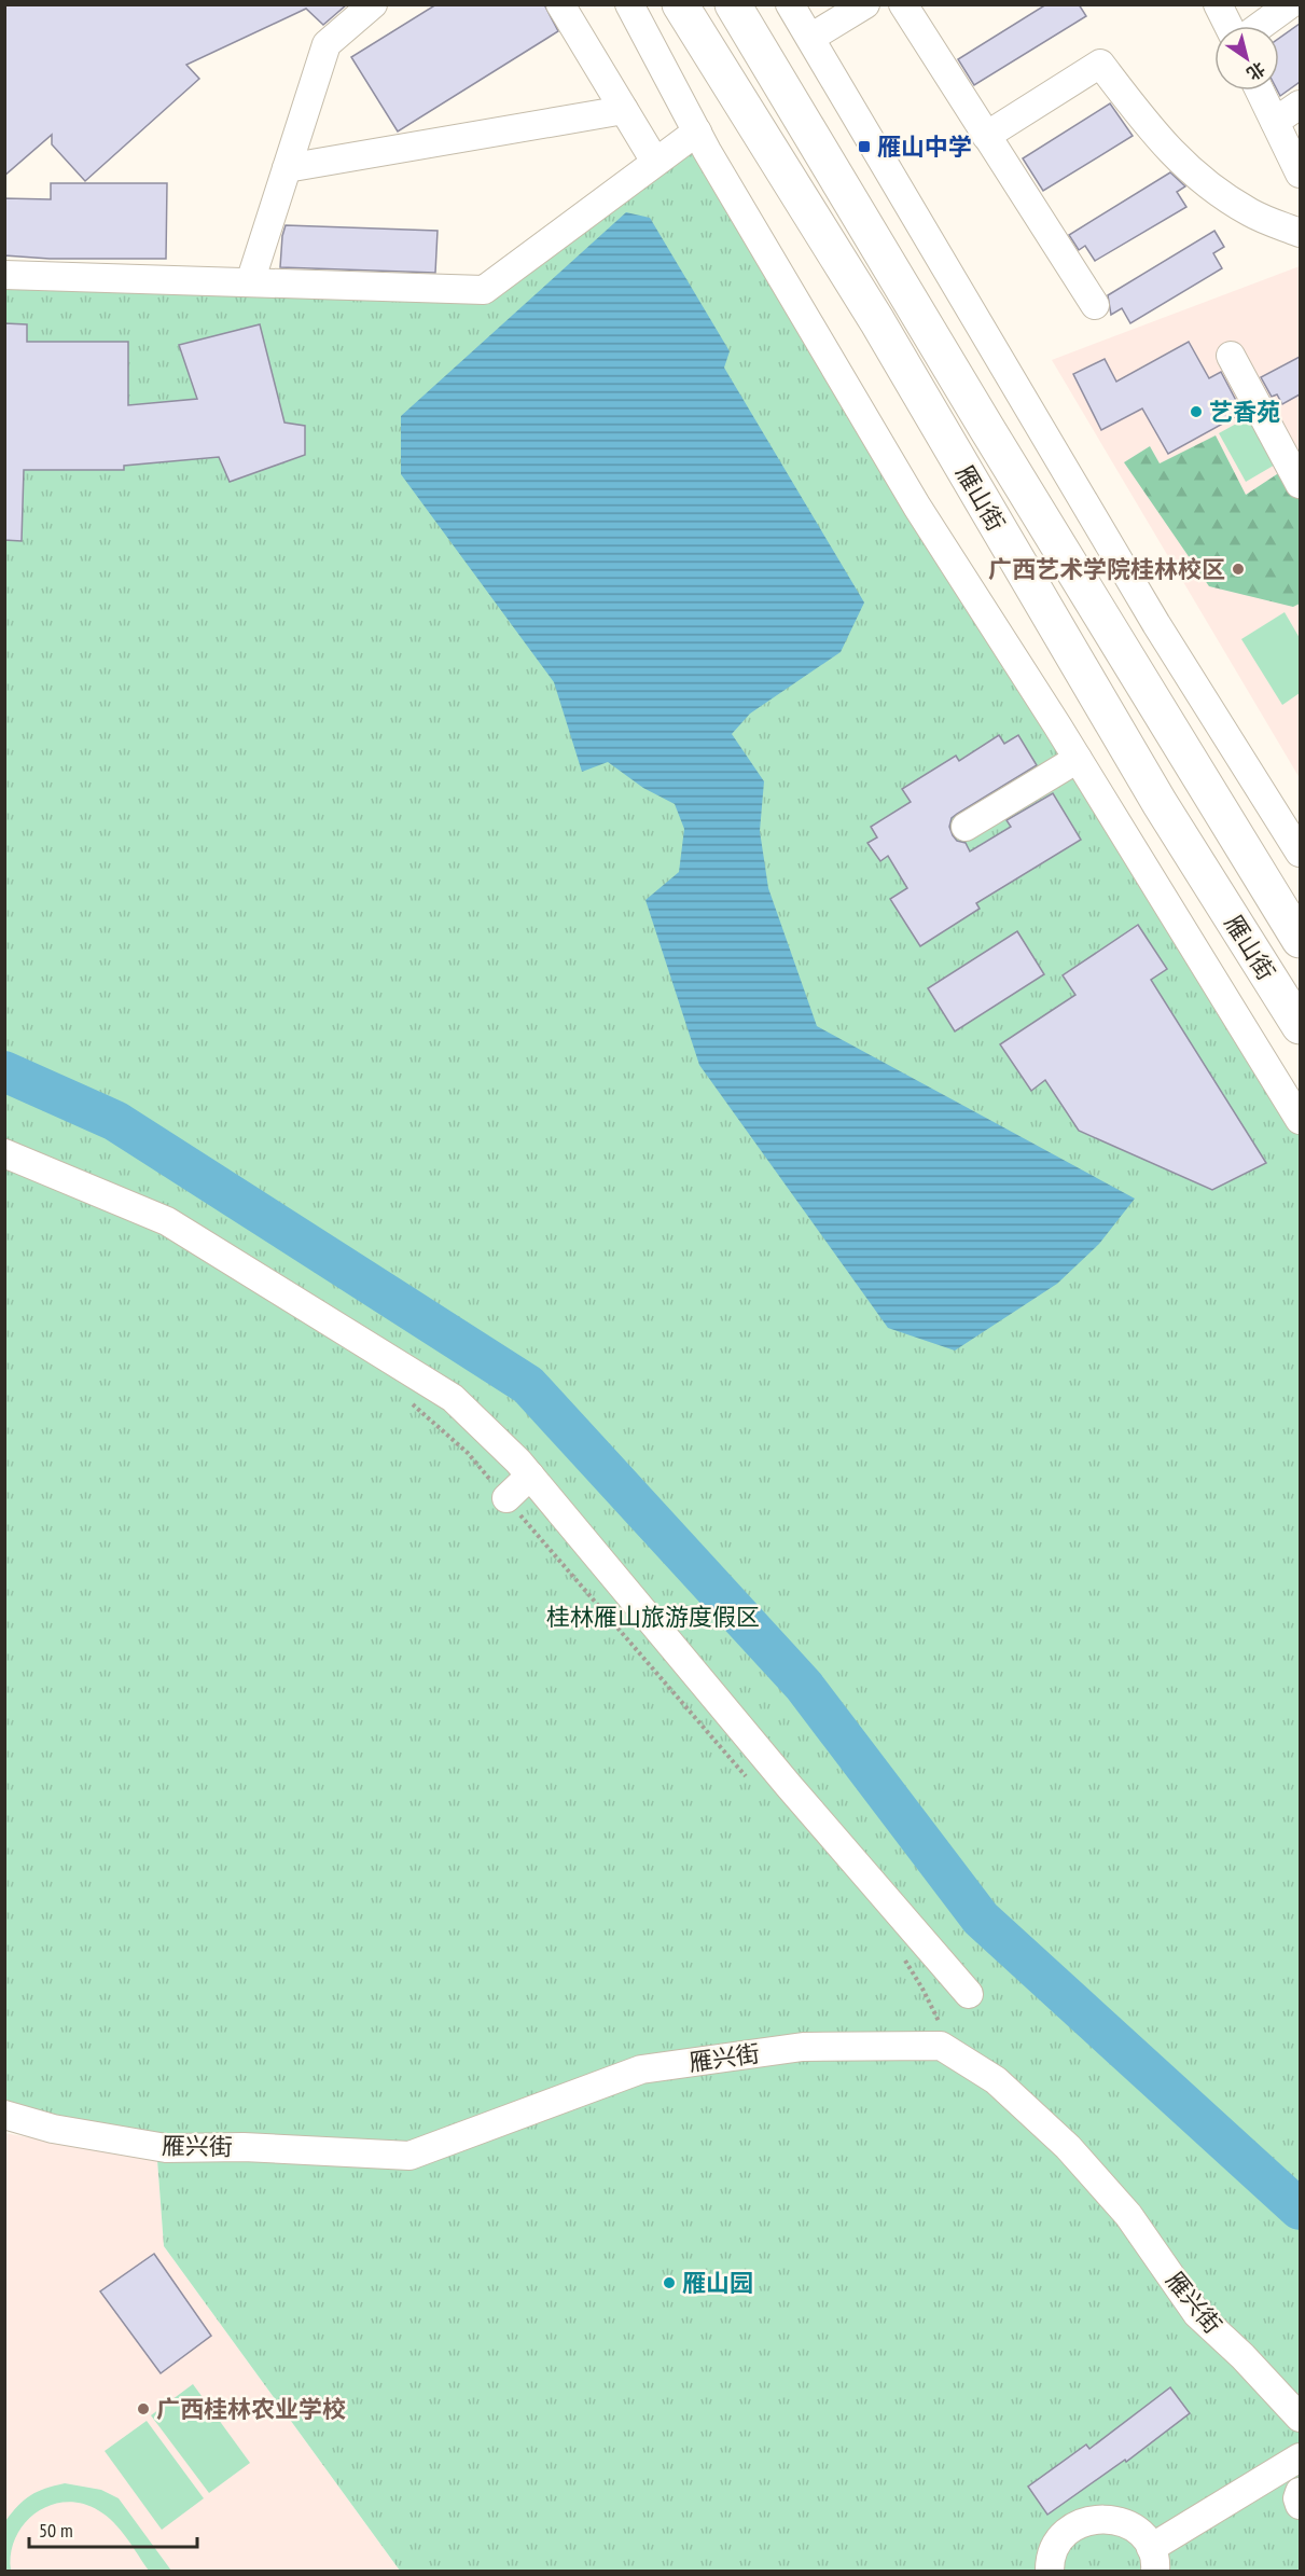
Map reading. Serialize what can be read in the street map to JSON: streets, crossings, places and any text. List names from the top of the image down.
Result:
{
  "streets": {
    "highway": ["雁山街"],
    "street": ["雁兴街"]
  },
  "parks": ["桂林雁山旅游度假区"],
  "places": {
    "transit": ["雁山中学"],
    "other": [
      "艺香苑",
      "广西艺术学院桂林校区",
      "雁山园",
      "广西桂林农业学校"
    ]
  },
  "scale_bar": "50 m",
  "north": "bottom right"
}
